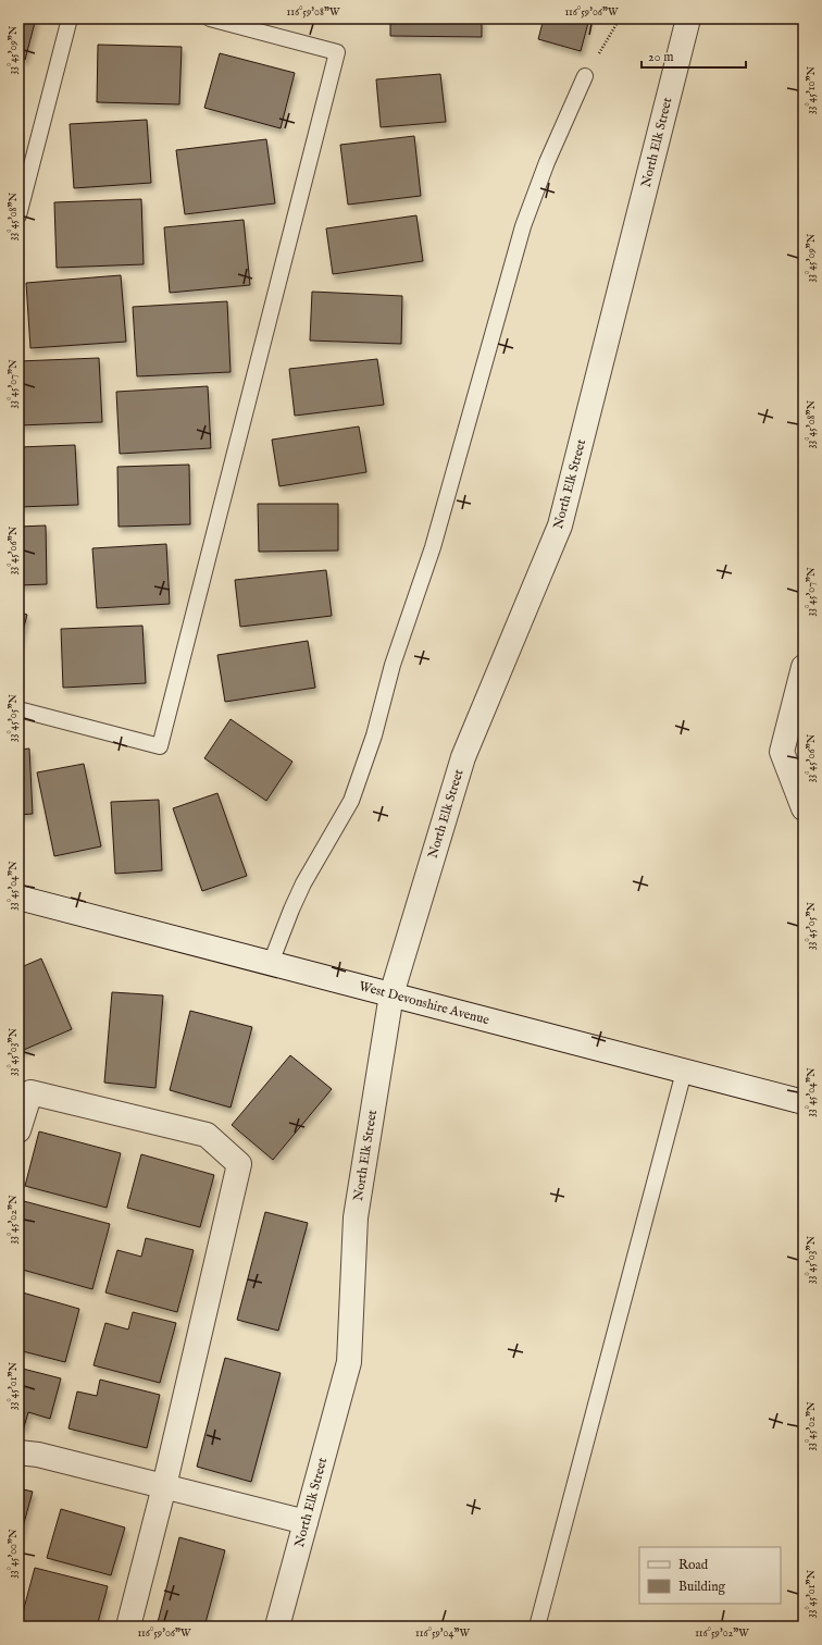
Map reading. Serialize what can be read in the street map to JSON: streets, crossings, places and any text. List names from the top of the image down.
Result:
{
  "streets": {
    "street": ["North Elk Street", "West Devonshire Avenue"]
  },
  "crossings": [
    ["North Elk Street", "West Devonshire Avenue"]
  ],
  "legend": ["Road", "Building"],
  "scale_bar": "20 m",
  "coordinates": [
    "116°59'08\"W",
    "116°59'06\"W",
    "33°45'09\"N",
    "33°45'10\"N",
    "33°45'08\"N",
    "33°45'07\"N",
    "33°45'06\"N",
    "33°45'05\"N",
    "33°45'04\"N",
    "33°45'03\"N",
    "33°45'02\"N",
    "33°45'01\"N",
    "33°45'00\"N",
    "116°59'04\"W",
    "116°59'02\"W"
  ]
}
